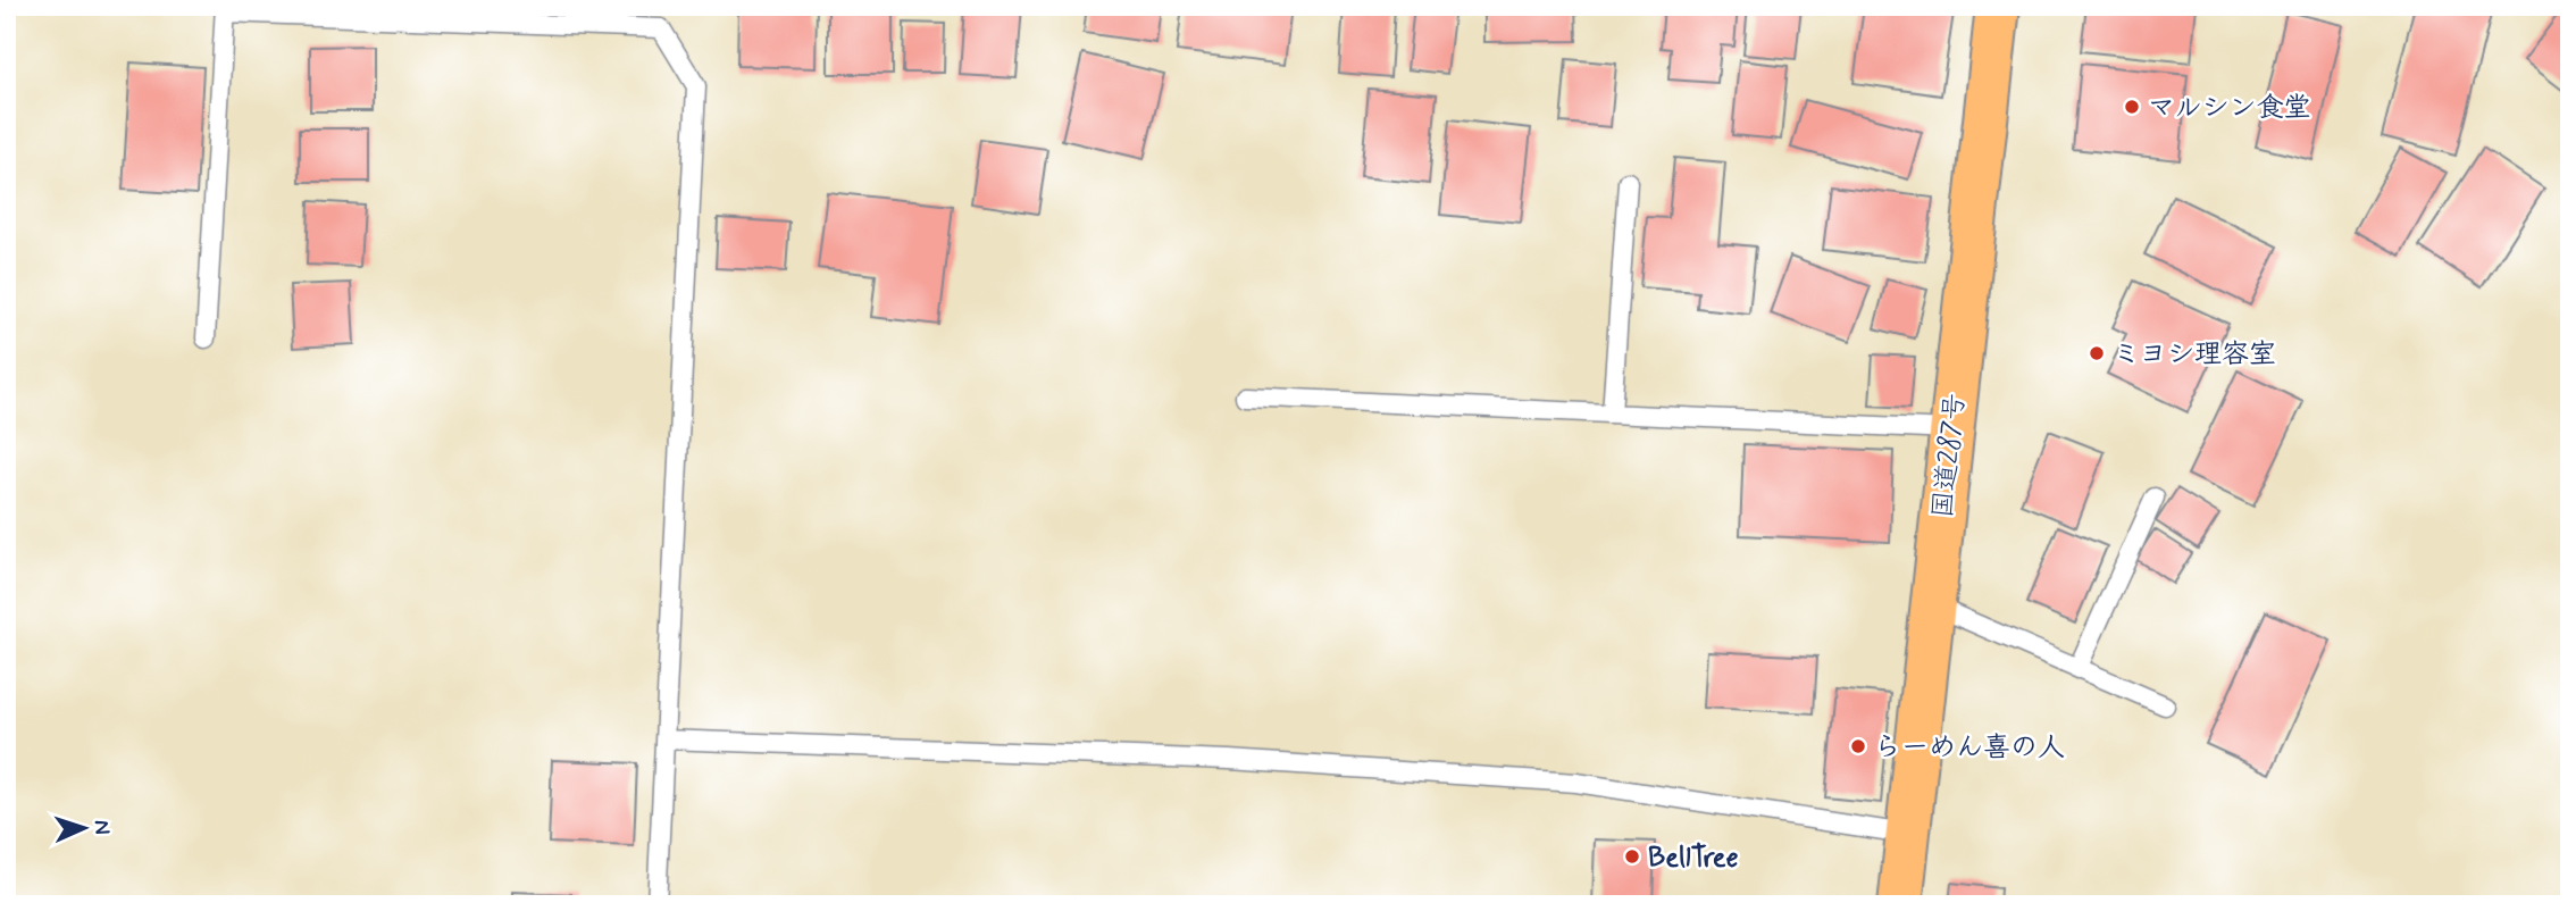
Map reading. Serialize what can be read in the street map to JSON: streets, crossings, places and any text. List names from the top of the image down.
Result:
{
  "streets": {
    "highway": ["国道287号"]
  },
  "places": [
    "マルシン食堂",
    "ミヨシ理容室",
    "らーめん喜の人",
    "BellTree"
  ],
  "north": "right"
}
